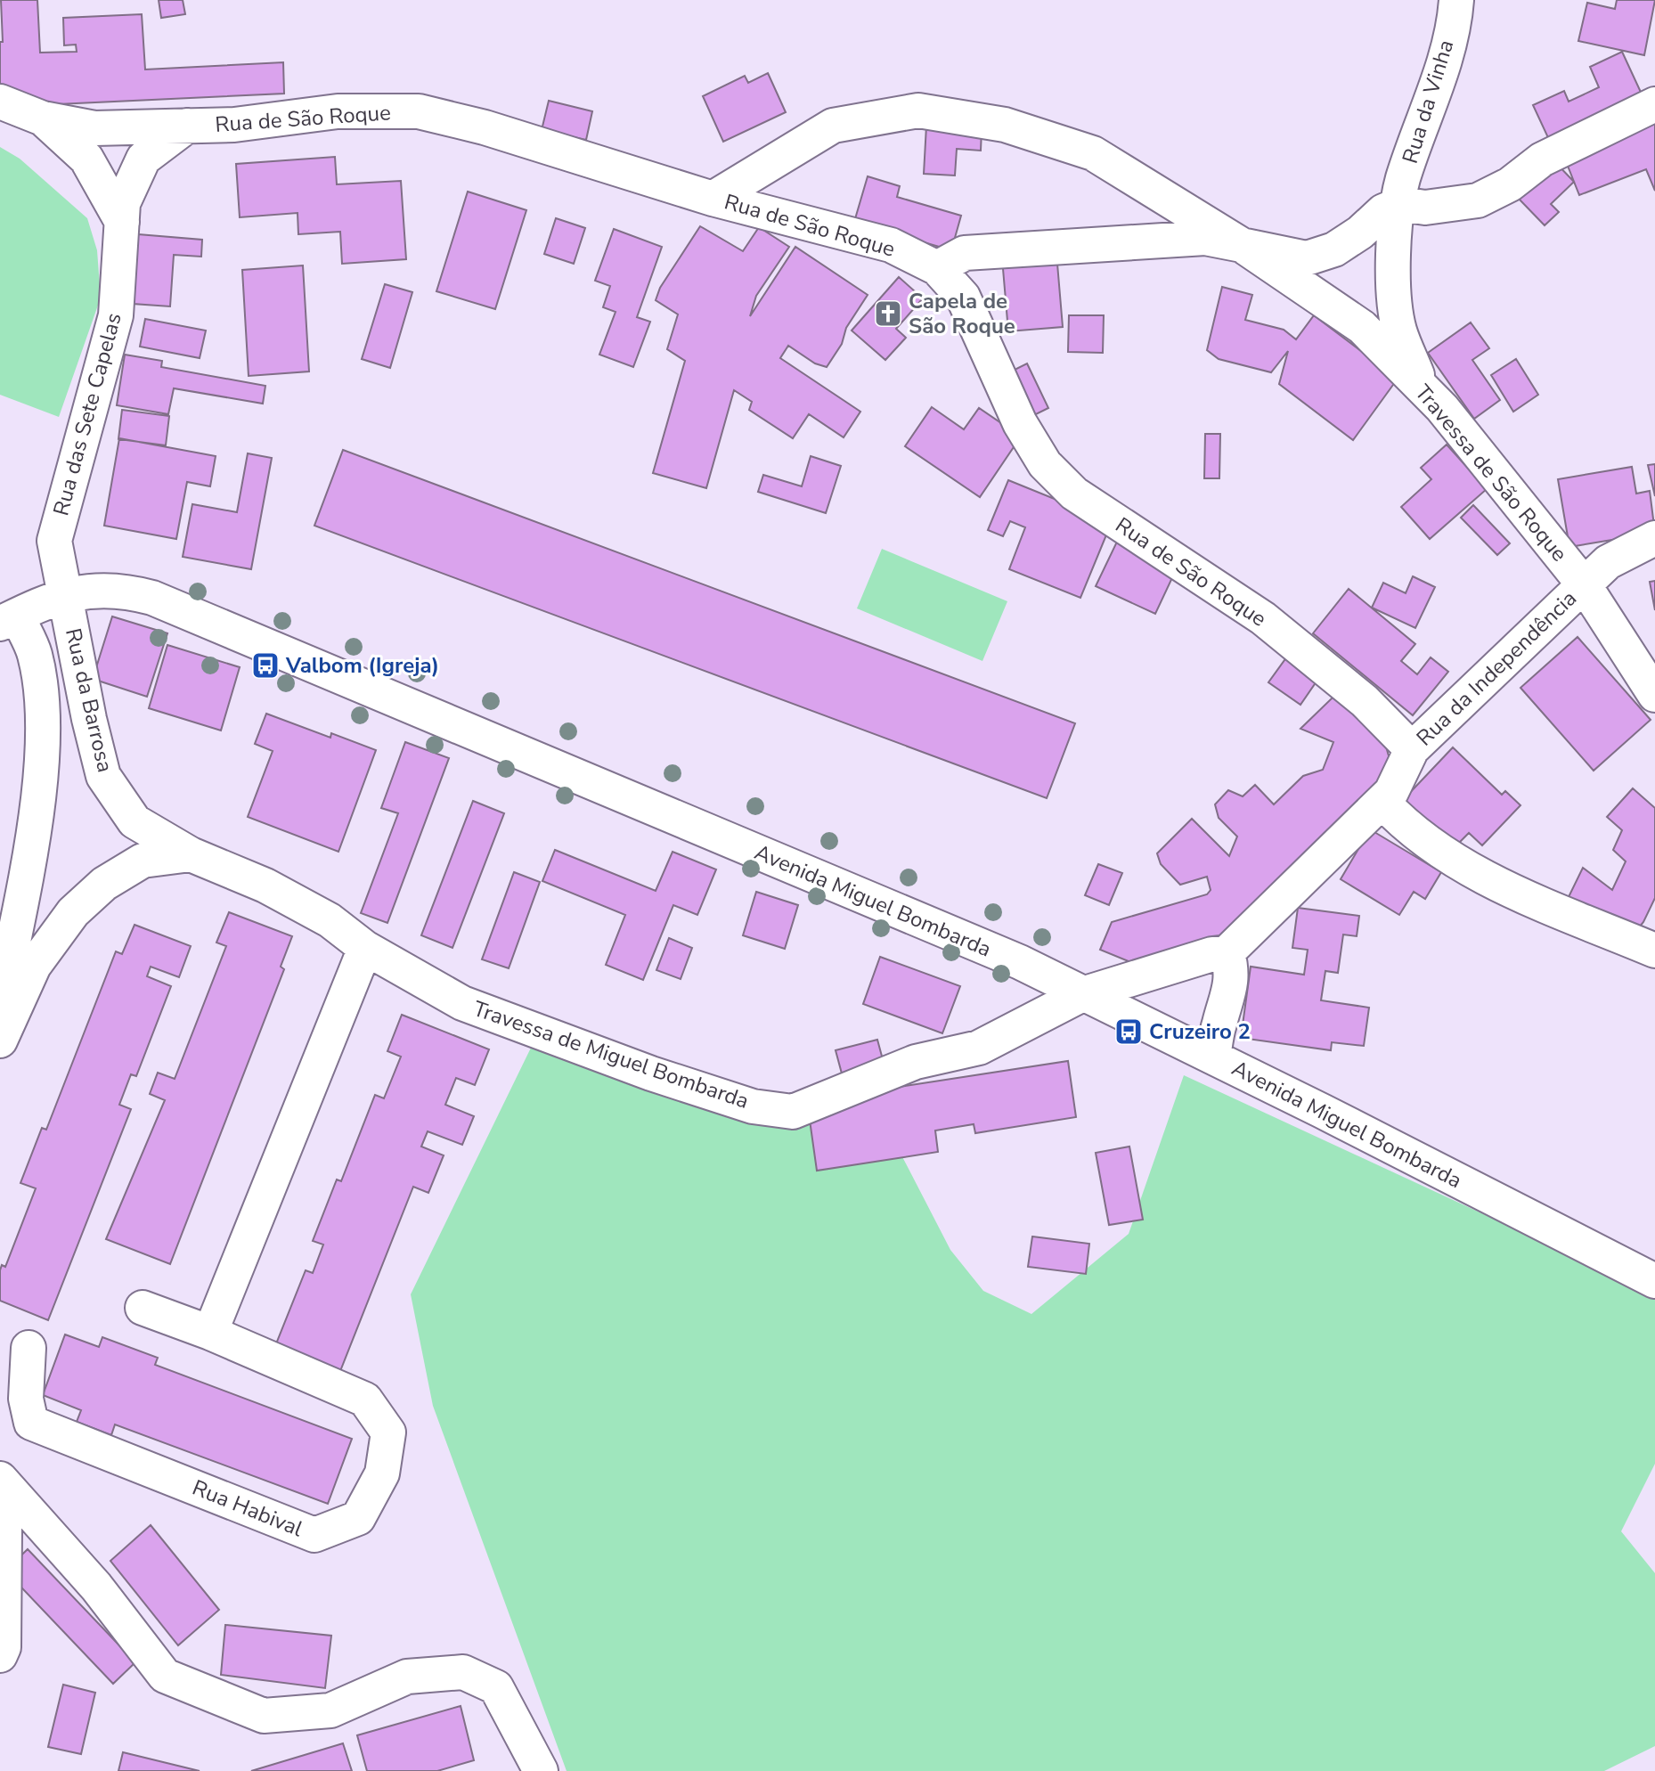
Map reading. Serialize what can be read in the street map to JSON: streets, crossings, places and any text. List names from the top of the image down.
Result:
{
  "streets": {
    "street": [
      "Rua da Vinha",
      "Rua de São Roque",
      "Rua das Sete Capelas",
      "Travessa de São Roque",
      "Rua da Independência",
      "Rua da Barrosa",
      "Avenida Miguel Bombarda",
      "Travessa de Miguel Bombarda",
      "Rua Habival"
    ]
  },
  "crossings": [
    ["Rua da Vinha", "Travessa de São Roque"],
    ["Rua de São Roque", "Rua das Sete Capelas"],
    ["Rua de São Roque", "Travessa de São Roque"],
    ["Rua de São Roque", "Rua da Independência"],
    ["Rua das Sete Capelas", "Rua da Barrosa"],
    ["Rua das Sete Capelas", "Avenida Miguel Bombarda"],
    ["Travessa de São Roque", "Rua da Independência"],
    ["Rua da Barrosa", "Avenida Miguel Bombarda"],
    ["Rua da Barrosa", "Travessa de Miguel Bombarda"],
    ["Avenida Miguel Bombarda", "Travessa de Miguel Bombarda"]
  ],
  "places": {
    "church": ["Capela de São Roque"],
    "bus stop": ["Valbom (Igreja)", "Cruzeiro 2"]
  }
}
